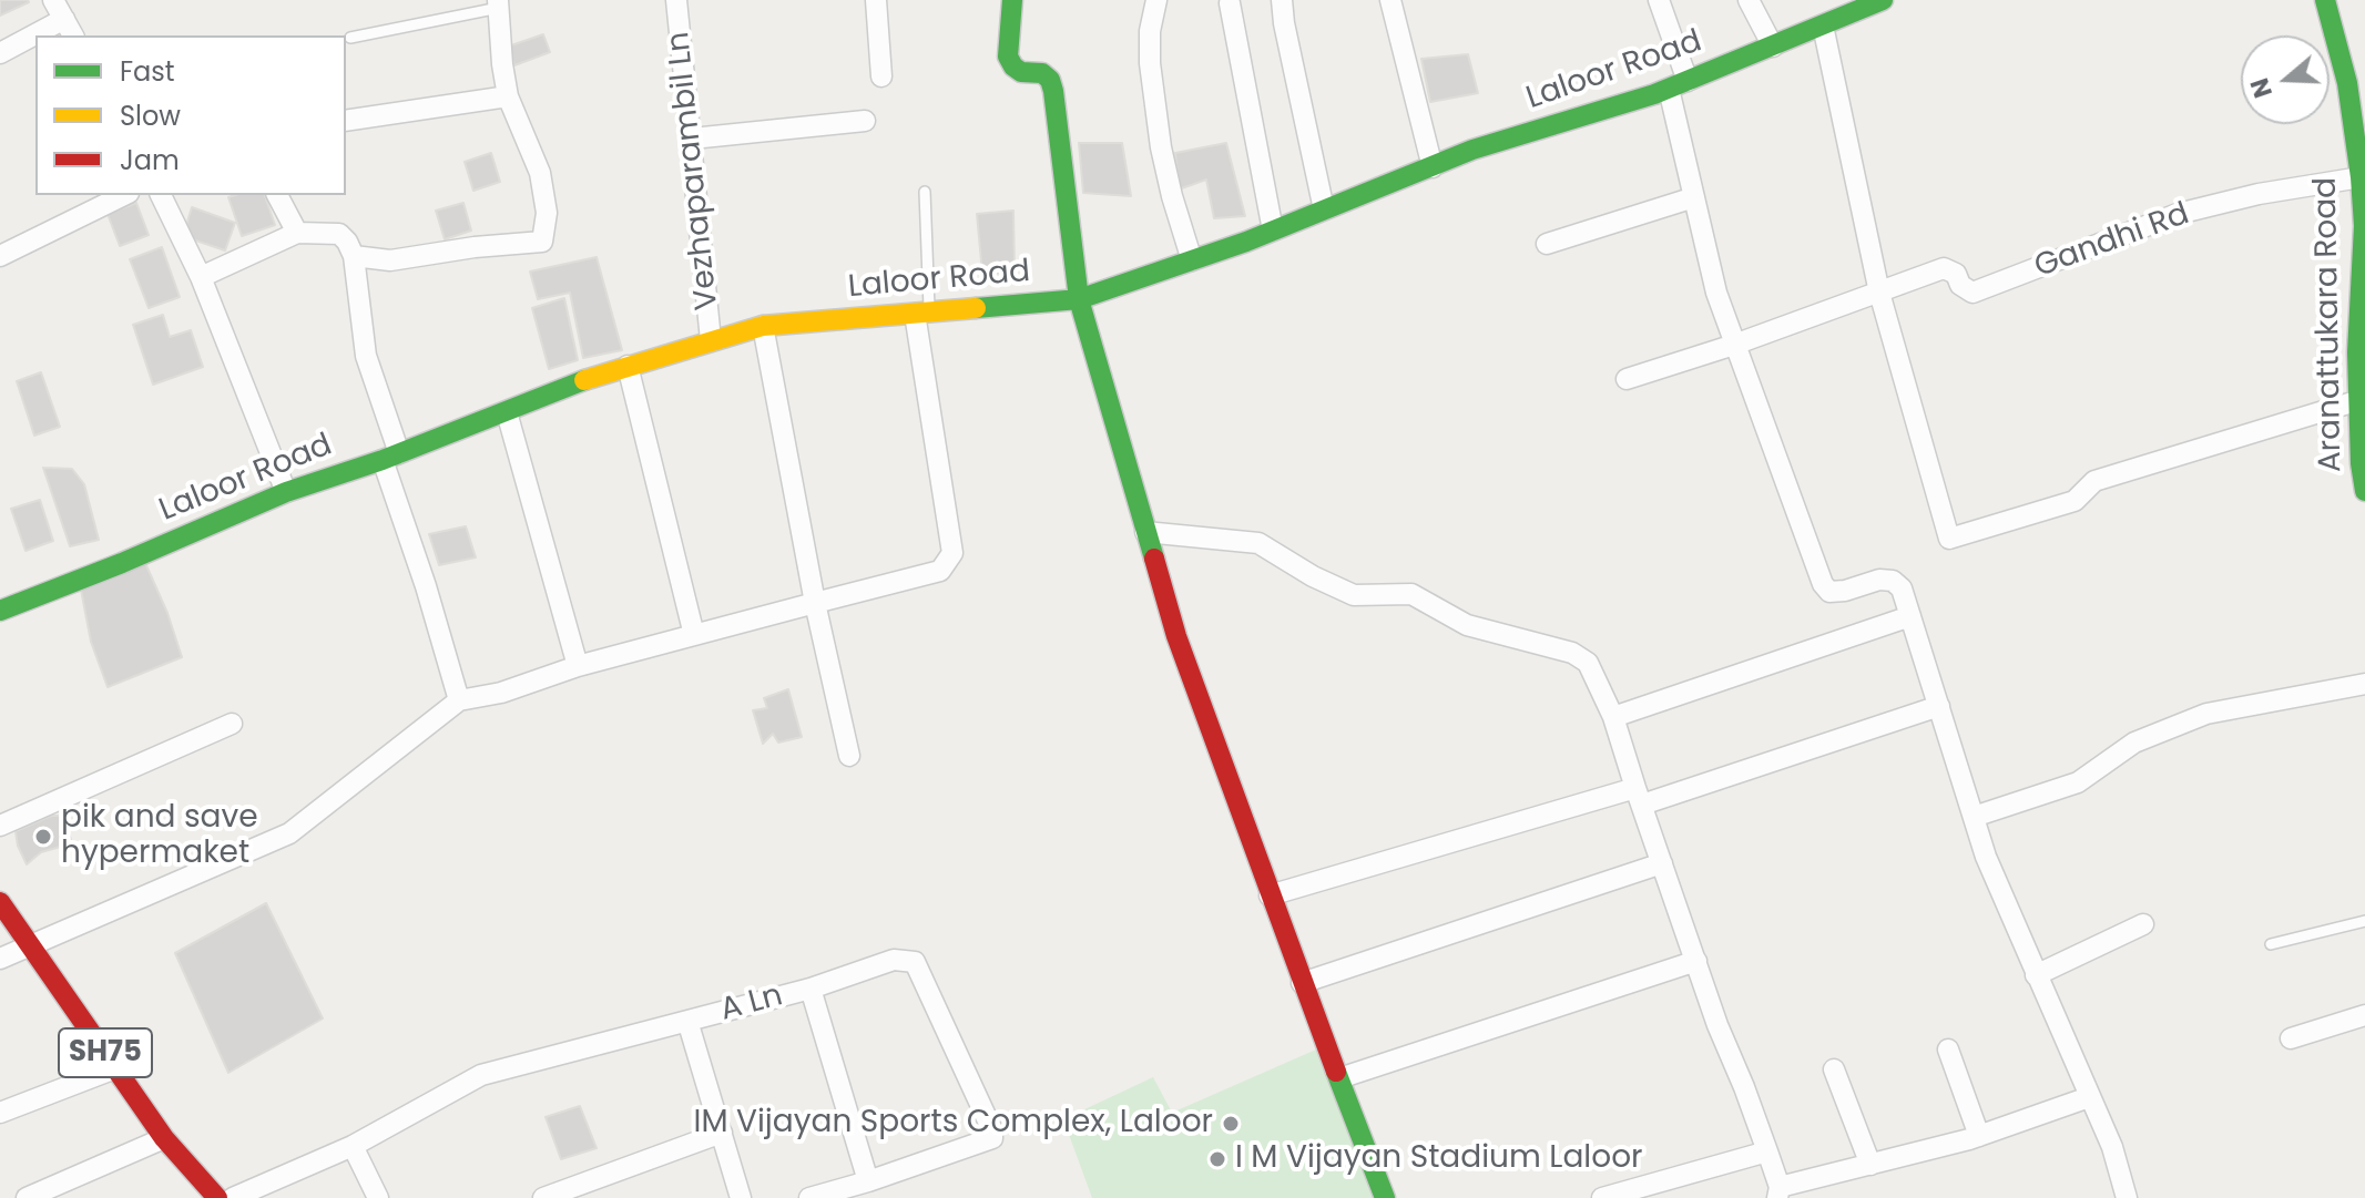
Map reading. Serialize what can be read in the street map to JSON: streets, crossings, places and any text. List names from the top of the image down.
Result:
{
  "streets": {
    "street": [
      "Laloor Road",
      "Vezhaparambil Ln",
      "Gandhi Rd",
      "Aranattukara Road",
      "A Ln",
      "SH75"
    ]
  },
  "crossings": [
    ["Laloor Road", "Vezhaparambil Ln"],
    ["Gandhi Rd", "Aranattukara Road"],
    ["A Ln", "SH75"]
  ],
  "places": ["pik and save hypermaket", "IM Vijayan Sports Complex, Laloor", "I M Vijayan Stadium Laloor"],
  "legend": ["Fast", "Slow", "Jam"],
  "north": "left"
}
